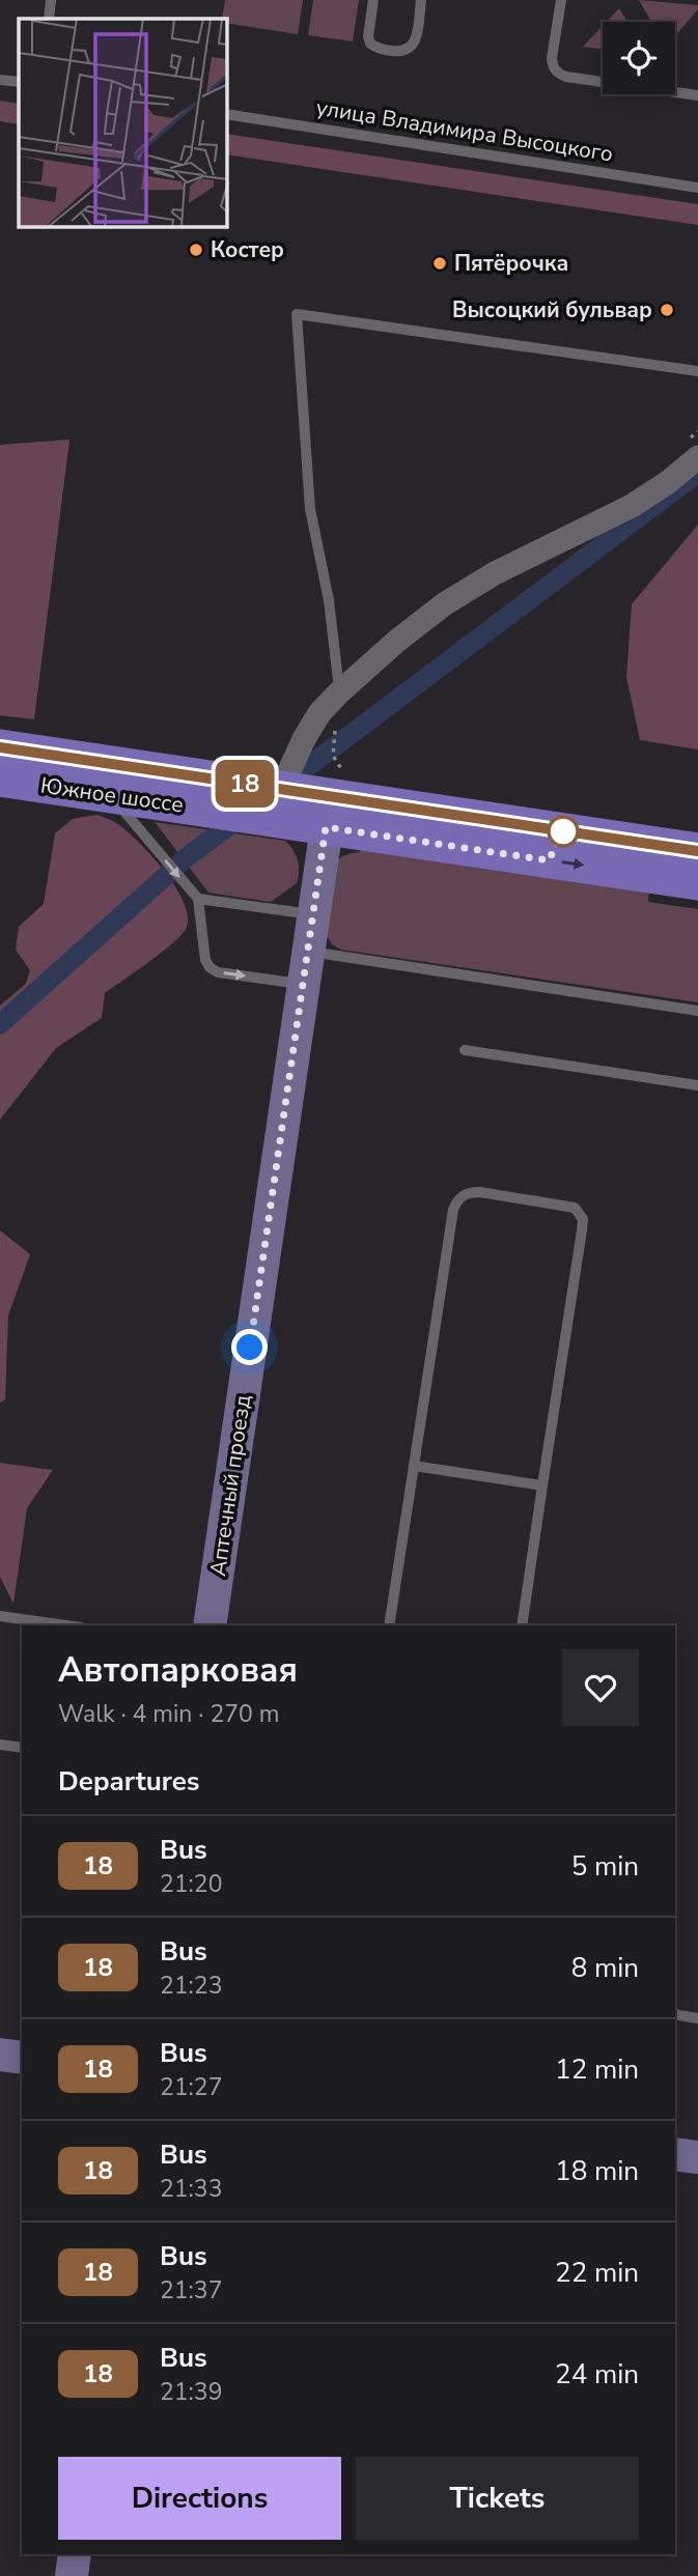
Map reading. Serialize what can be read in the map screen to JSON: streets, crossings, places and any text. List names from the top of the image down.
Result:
{
  "streets": {
    "main road": ["Южное шоссе"],
    "street": ["Аптечный проезд"],
    "lane": ["улица Владимира Высоцкого"]
  },
  "crossings": [
    ["Южное шоссе", "Аптечный проезд"]
  ],
  "places": ["Костер", "Пятёрочка", "Высоцкий бульвар"],
  "lines": ["bus line 18"],
  "page": {
    "on_map": "18",
    "heading": [
      ["Автопарковая", "Walk · 4 min · 270 m"],
      "Departures"
    ],
    "list": [
      {
        "mark": "18",
        "name": "Bus",
        "note": "21:20",
        "value": "5 min"
      },
      {
        "mark": "18",
        "name": "Bus",
        "note": "21:23",
        "value": "8 min"
      },
      {
        "mark": "18",
        "name": "Bus",
        "note": "21:27",
        "value": "12 min"
      },
      {
        "mark": "18",
        "name": "Bus",
        "note": "21:33",
        "value": "18 min"
      },
      {
        "mark": "18",
        "name": "Bus",
        "note": "21:37",
        "value": "22 min"
      },
      {
        "mark": "18",
        "name": "Bus",
        "note": "21:39",
        "value": "24 min"
      }
    ],
    "buttons": ["Directions", "Tickets"]
  }
}
